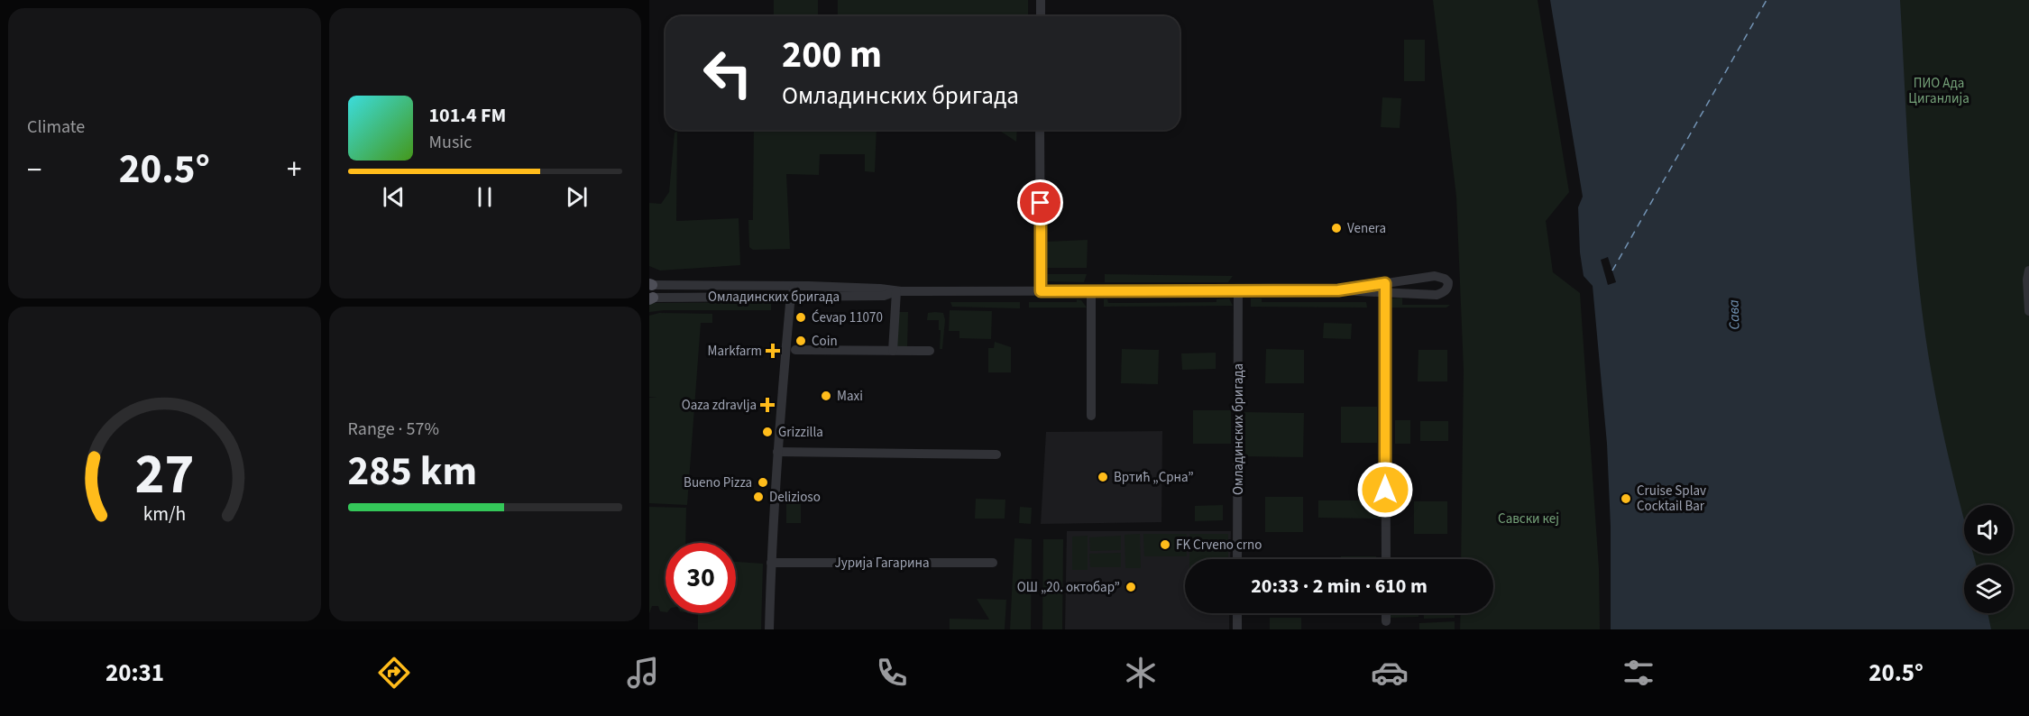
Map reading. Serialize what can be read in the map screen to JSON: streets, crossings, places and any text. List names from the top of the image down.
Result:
{
  "streets": {
    "street": ["Омладинских бригада", "Јурија Гагарина"]
  },
  "water": ["Сава"],
  "parks": ["ПИО Ада Циганлија", "Савски кеј"],
  "places": {
    "other": [
      "Venera",
      "Ćevap 11070",
      "Coin",
      "Maxi",
      "Grizzilla",
      "Вртић „Срна”",
      "Bueno Pizza",
      "Delizioso",
      "Cruise Splav Cocktail Bar",
      "FK Crveno crno",
      "ОШ „20. октобар”"
    ],
    "health": ["Markfarm", "Oaza zdravlja"]
  },
  "page": {
    "tile": [
      "Climate",
      ["Range · 57%", "285 km"]
    ],
    "turn": ["200 m", "Омладинских бригада"],
    "song": ["101.4 FM", "Music"],
    "heat": ["−", "20.5°", "+"],
    "limit": "30",
    "trip": "20:33 · 2 min · 610 m",
    "tabs": ["20:31", "20.5°"],
    "gauge": ["27", "km/h"]
  }
}
